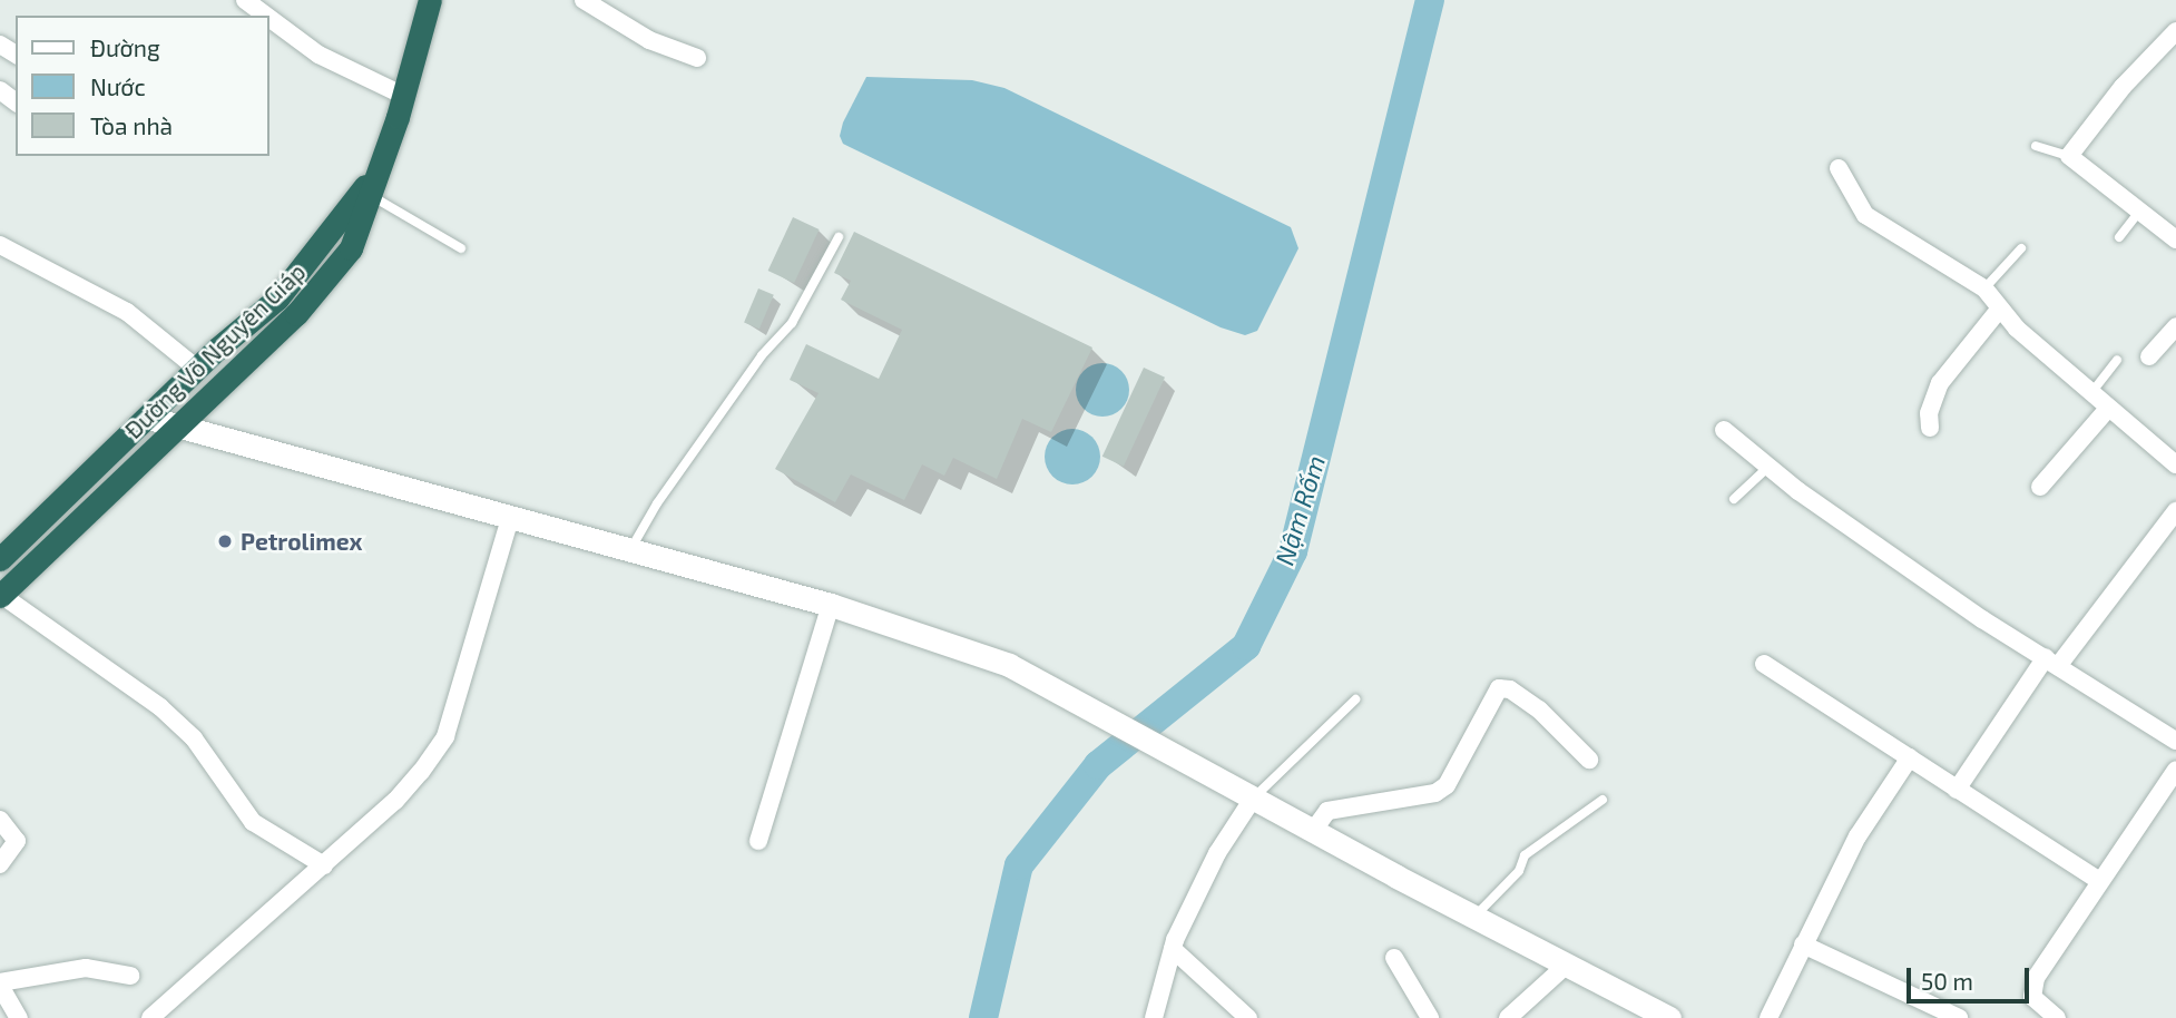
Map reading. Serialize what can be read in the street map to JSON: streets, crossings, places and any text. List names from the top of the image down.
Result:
{
  "streets": {
    "highway": ["Đường Võ Nguyên Giáp"]
  },
  "water": ["Nậm Rốm"],
  "places": ["Petrolimex"],
  "legend": ["Đường", "Nước", "Tòa nhà"],
  "scale_bar": "50 m"
}
